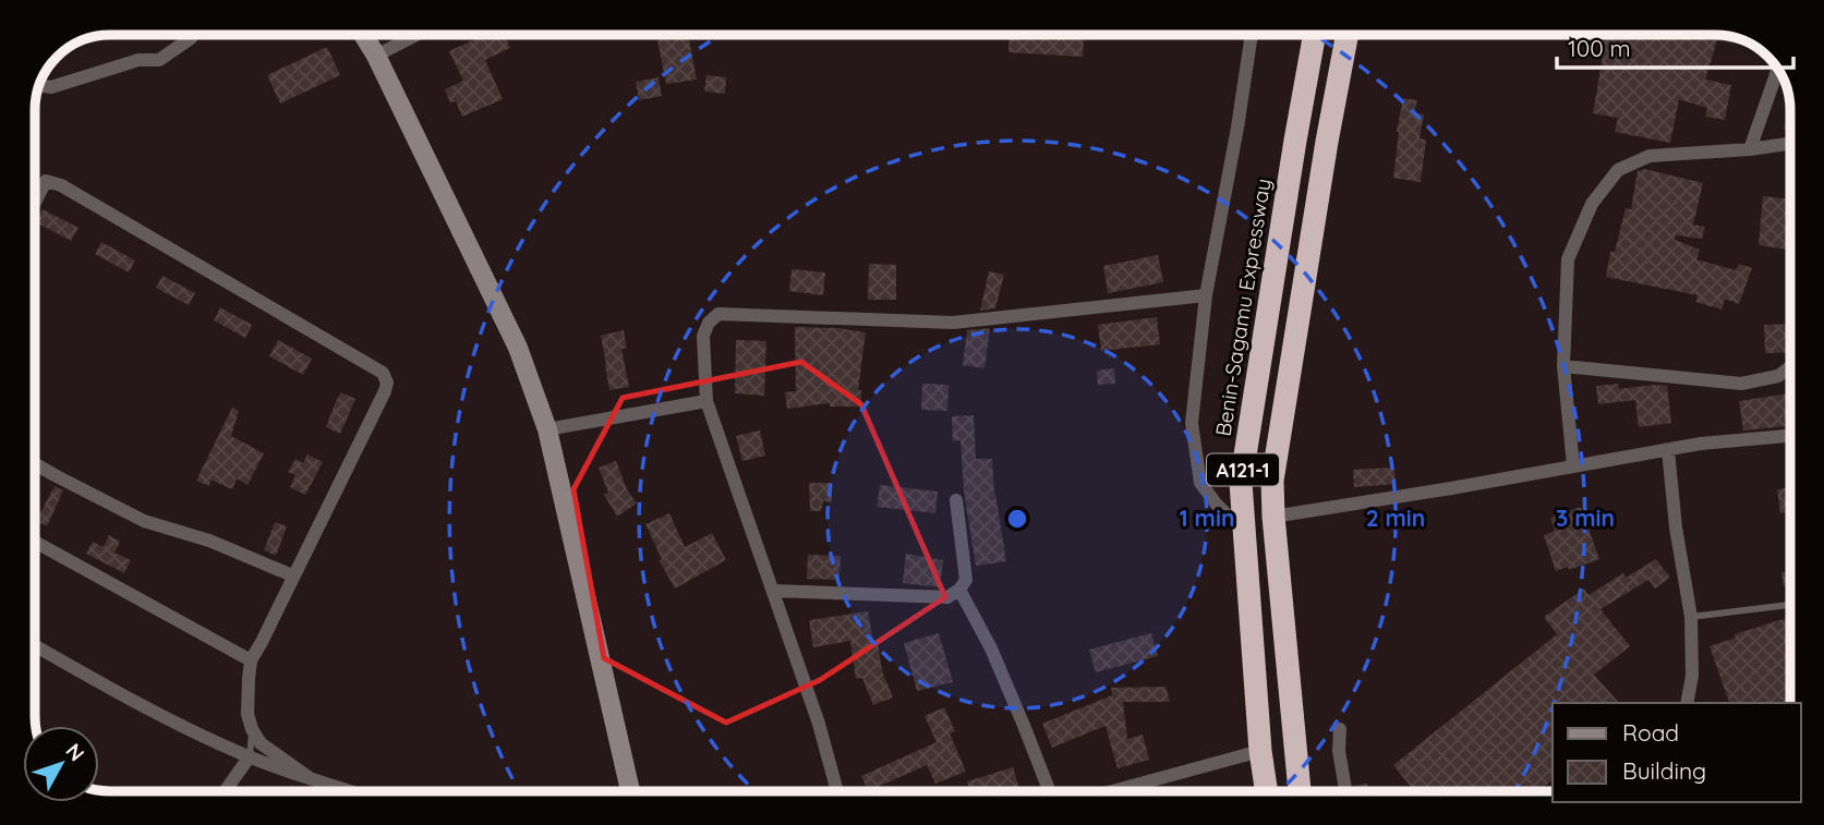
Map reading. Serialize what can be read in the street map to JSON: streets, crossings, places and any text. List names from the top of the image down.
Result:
{
  "streets": {
    "highway": ["Benin-Sagamu Expressway", "A121-1"]
  },
  "legend": ["Road", "Building"],
  "scale_bar": "100 m",
  "north": "top right",
  "rings": ["1 min", "2 min", "3 min"]
}
